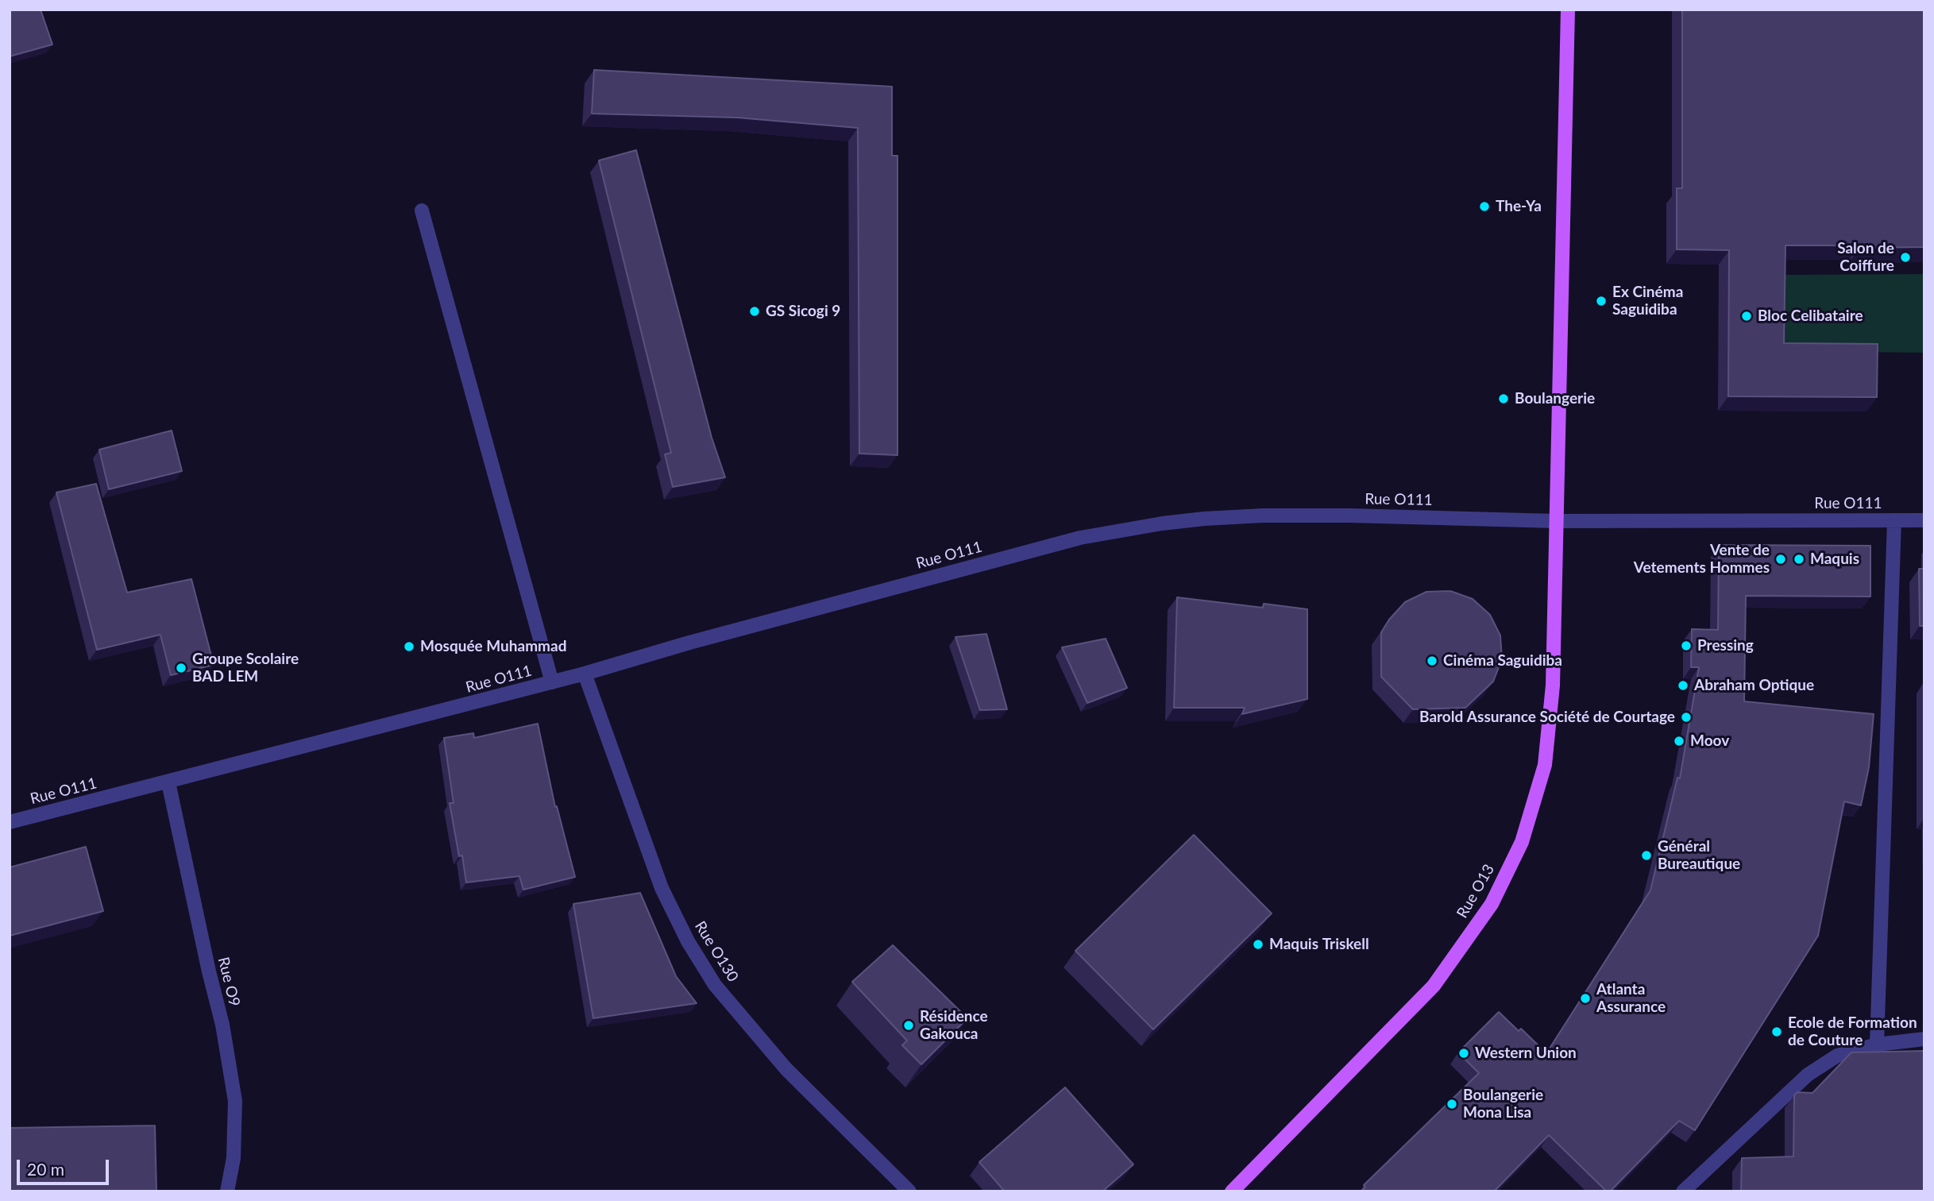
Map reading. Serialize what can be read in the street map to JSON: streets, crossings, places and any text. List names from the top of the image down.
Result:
{
  "streets": {
    "main road": ["Rue O13"],
    "street": ["Rue O111", "Rue O130", "Rue O9"]
  },
  "crossings": [
    ["Rue O111", "Rue O13"],
    ["Rue O111", "Rue O130"],
    ["Rue O111", "Rue O9"]
  ],
  "places": [
    "The-Ya",
    "Salon de Coiffure",
    "Ex Cinéma Saguidiba",
    "GS Sicogi 9",
    "Bloc Celibataire",
    "Boulangerie",
    "Vente de Vetements Hommes",
    "Maquis",
    "Pressing",
    "Mosquée Muhammad",
    "Cinéma Saguidiba",
    "Groupe Scolaire BAD LEM",
    "Abraham Optique",
    "Barold Assurance Société de Courtage",
    "Moov",
    "Général Bureautique",
    "Maquis Triskell",
    "Atlanta Assurance",
    "Résidence Gakouca",
    "Ecole de Formation de Couture",
    "Western Union",
    "Boulangerie Mona Lisa"
  ],
  "scale_bar": "20 m"
}
